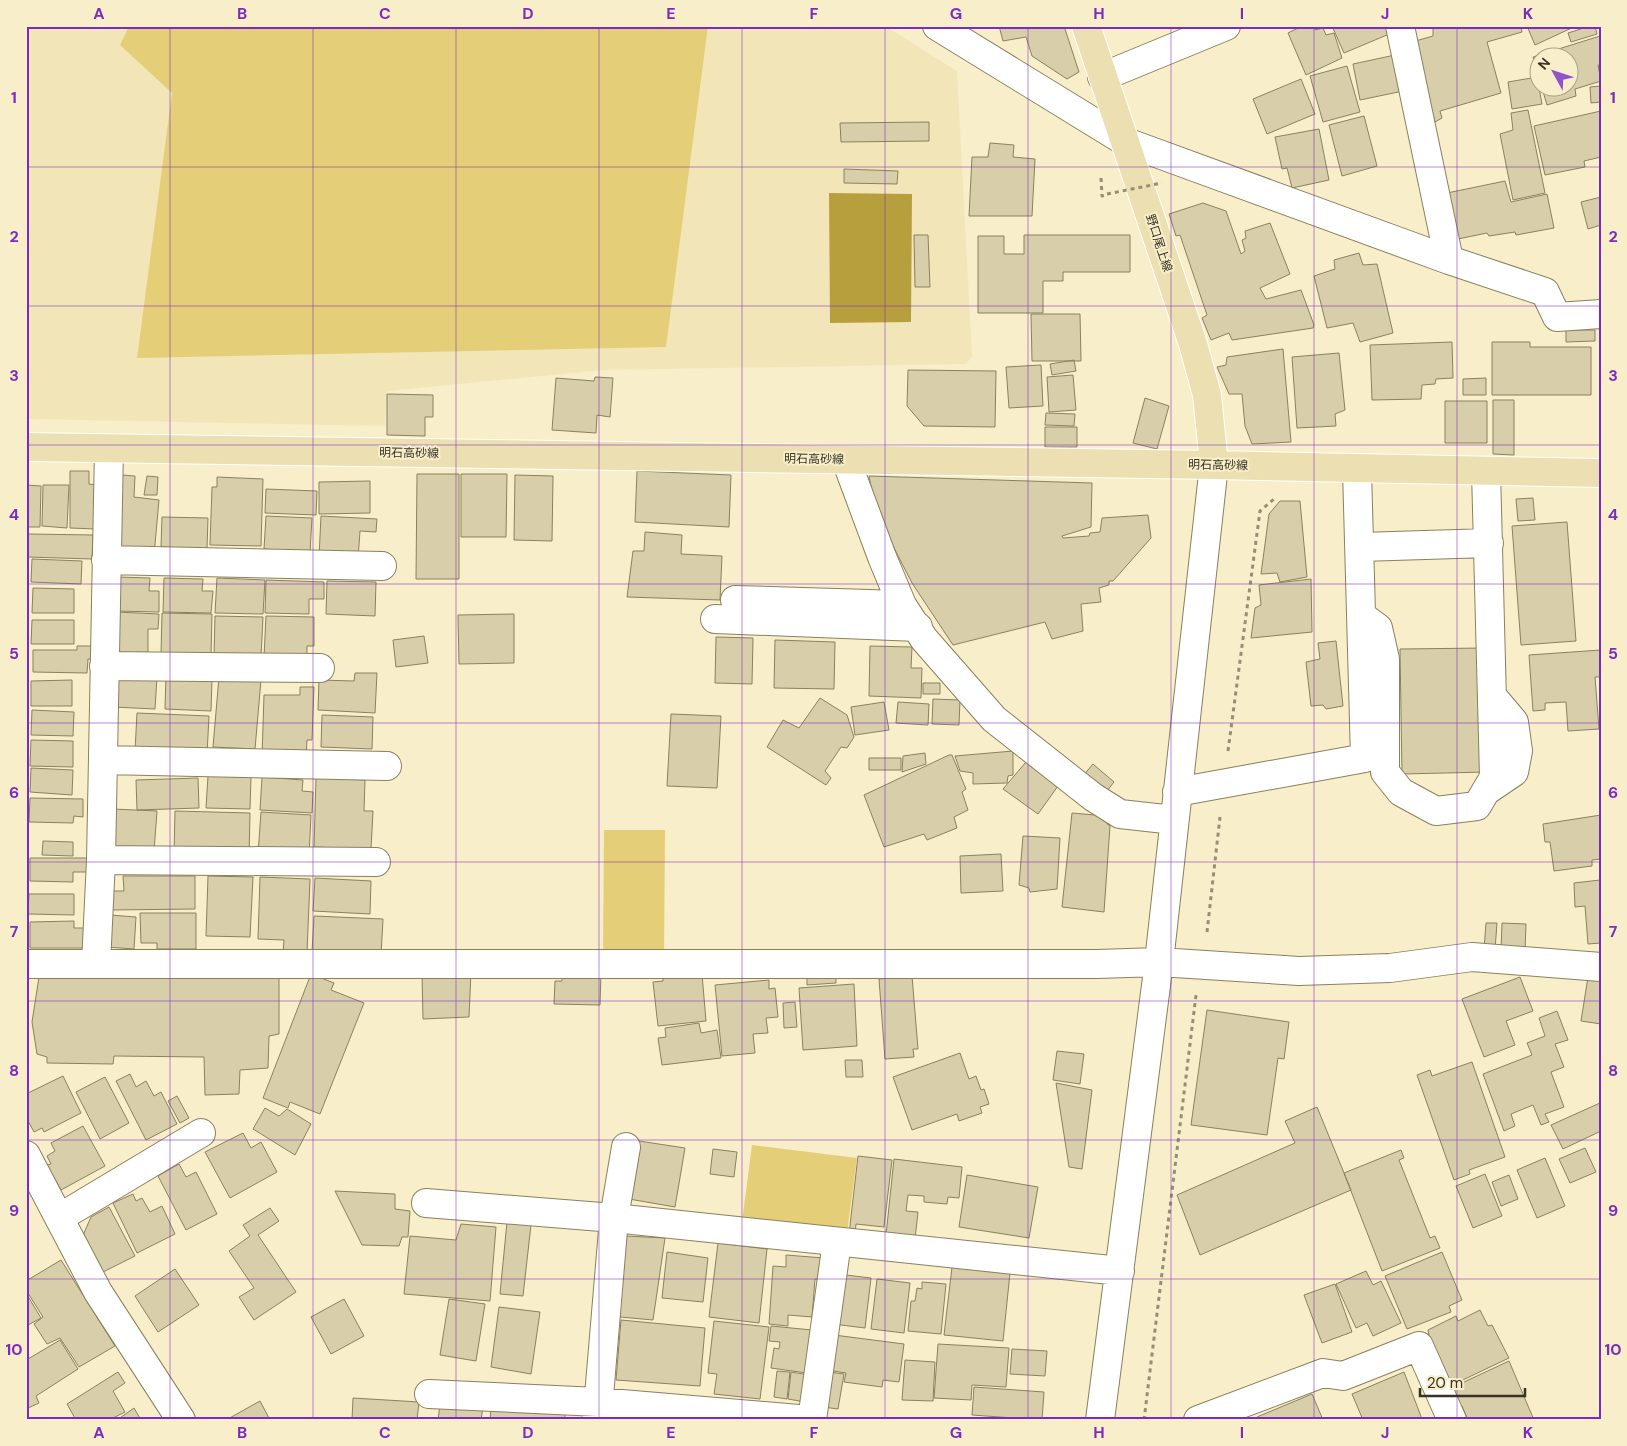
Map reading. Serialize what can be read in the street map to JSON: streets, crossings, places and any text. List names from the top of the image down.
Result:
{
  "streets": {
    "main road": ["野口尾上線", "明石高砂線"]
  },
  "crossings": [
    ["野口尾上線", "明石高砂線"]
  ],
  "scale_bar": "20 m",
  "north": "top left",
  "grid": {
    "columns": [
      "A",
      "B",
      "C",
      "D",
      "E",
      "F",
      "G",
      "H",
      "I",
      "J",
      "K"
    ],
    "rows": [
      "1",
      "2",
      "3",
      "4",
      "5",
      "6",
      "7",
      "8",
      "9",
      "10"
    ]
  }
}
